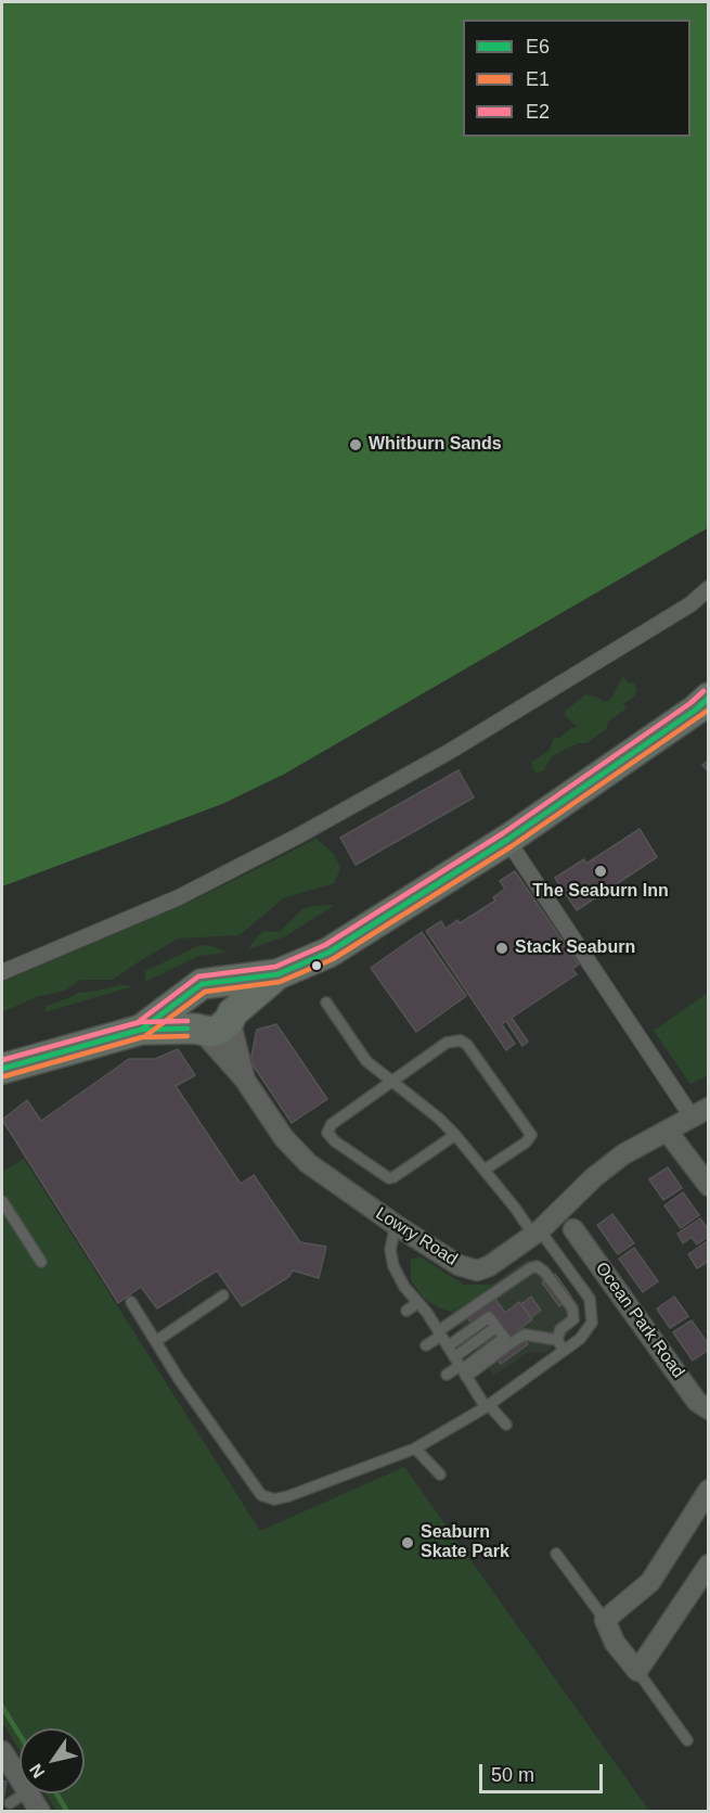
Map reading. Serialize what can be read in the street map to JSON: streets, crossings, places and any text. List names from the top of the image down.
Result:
{
  "streets": {
    "street": ["Lowry Road", "Ocean Park Road"]
  },
  "places": [
    "Whitburn Sands",
    "The Seaburn Inn",
    "Stack Seaburn",
    "Seaburn Skate Park"
  ],
  "lines": ["transit line E2", "transit line E6", "transit line E1"],
  "legend": ["E6", "E1", "E2"],
  "scale_bar": "50 m",
  "north": "bottom left"
}
